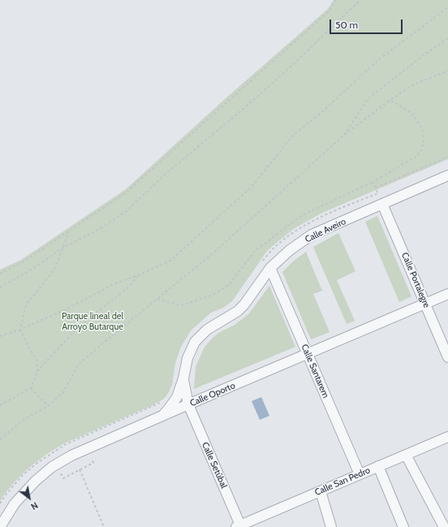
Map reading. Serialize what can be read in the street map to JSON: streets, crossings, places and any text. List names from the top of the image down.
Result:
{
  "streets": {
    "street": [
      "Calle Aveiro",
      "Calle Portalegre",
      "Calle Santarem",
      "Calle Oporto",
      "Calle Setúbal",
      "Calle San Pedro"
    ]
  },
  "crossings": [
    ["Calle Aveiro", "Calle Portalegre"],
    ["Calle Aveiro", "Calle Santarem"],
    ["Calle Aveiro", "Calle Oporto"],
    ["Calle Aveiro", "Calle Setúbal"],
    ["Calle Portalegre", "Calle Oporto"],
    ["Calle Santarem", "Calle Oporto"],
    ["Calle Santarem", "Calle San Pedro"],
    ["Calle Oporto", "Calle Setúbal"],
    ["Calle Setúbal", "Calle San Pedro"]
  ],
  "parks": ["Parque lineal del Arroyo Butarque"],
  "scale_bar": "50 m",
  "north": "bottom right"
}
